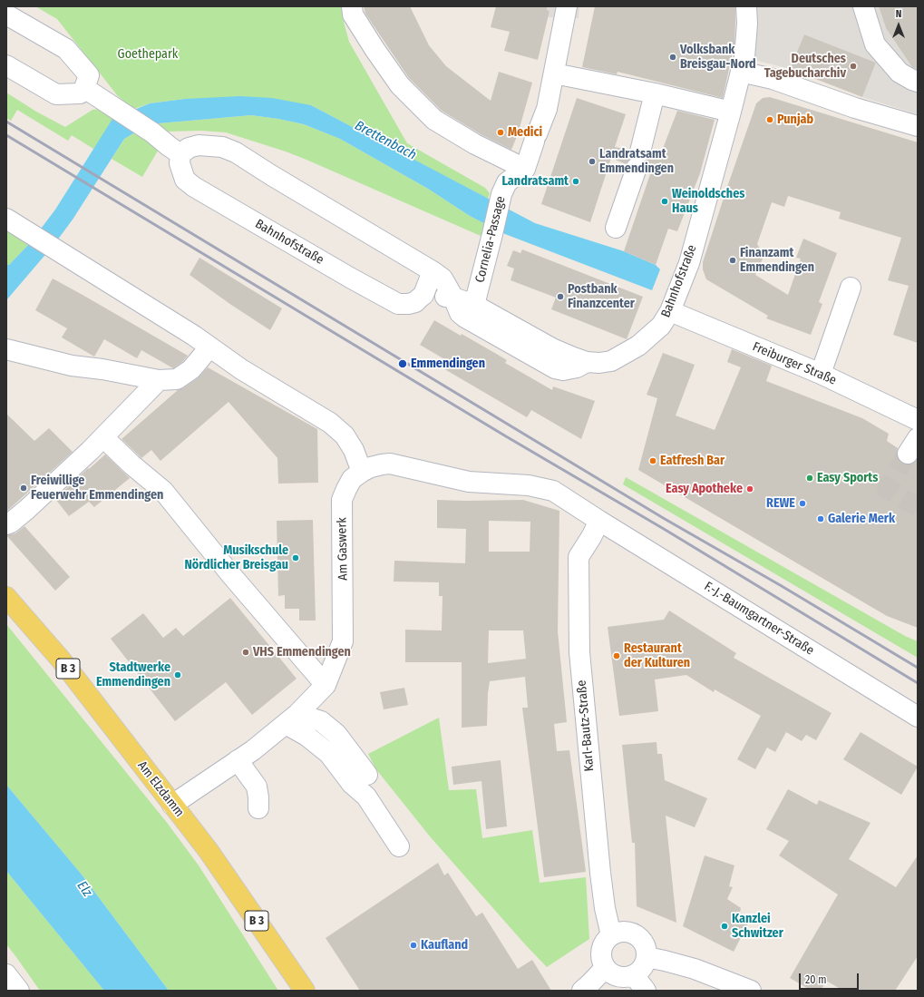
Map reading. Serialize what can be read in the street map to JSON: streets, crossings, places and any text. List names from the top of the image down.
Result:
{
  "streets": {
    "main road": ["B 3", "Am Elzdamm"],
    "street": [
      "Cornelia-Passage",
      "Bahnhofstraße",
      "Freiburger Straße",
      "Am Gaswerk",
      "F.-J.-Baumgartner-Straße",
      "Karl-Bautz-Straße"
    ]
  },
  "crossings": [
    ["Cornelia-Passage", "Bahnhofstraße"],
    ["Bahnhofstraße", "Freiburger Straße"],
    ["Am Gaswerk", "F.-J.-Baumgartner-Straße"],
    ["Am Gaswerk", "Karl-Bautz-Straße"],
    ["Am Gaswerk", "Am Elzdamm"],
    ["F.-J.-Baumgartner-Straße", "Karl-Bautz-Straße"]
  ],
  "water": ["Brettenbach", "Elz"],
  "parks": ["Goethepark"],
  "places": [
    "Volksbank Breisgau-Nord",
    "Deutsches Tagebucharchiv",
    "Punjab",
    "Medici",
    "Landratsamt Emmendingen",
    "Landratsamt",
    "Weinoldsches Haus",
    "Finanzamt Emmendingen",
    "Postbank Finanzcenter",
    "Emmendingen",
    "Eatfresh Bar",
    "Easy Sports",
    "Freiwillige Feuerwehr Emmendingen",
    "Easy Apotheke",
    "REWE",
    "Galerie Merk",
    "Musikschule Nördlicher Breisgau",
    "VHS Emmendingen",
    "Restaurant der Kulturen",
    "Stadtwerke Emmendingen",
    "Kanzlei Schwitzer",
    "Kaufland"
  ],
  "scale_bar": "20 m",
  "north": "top"
}
